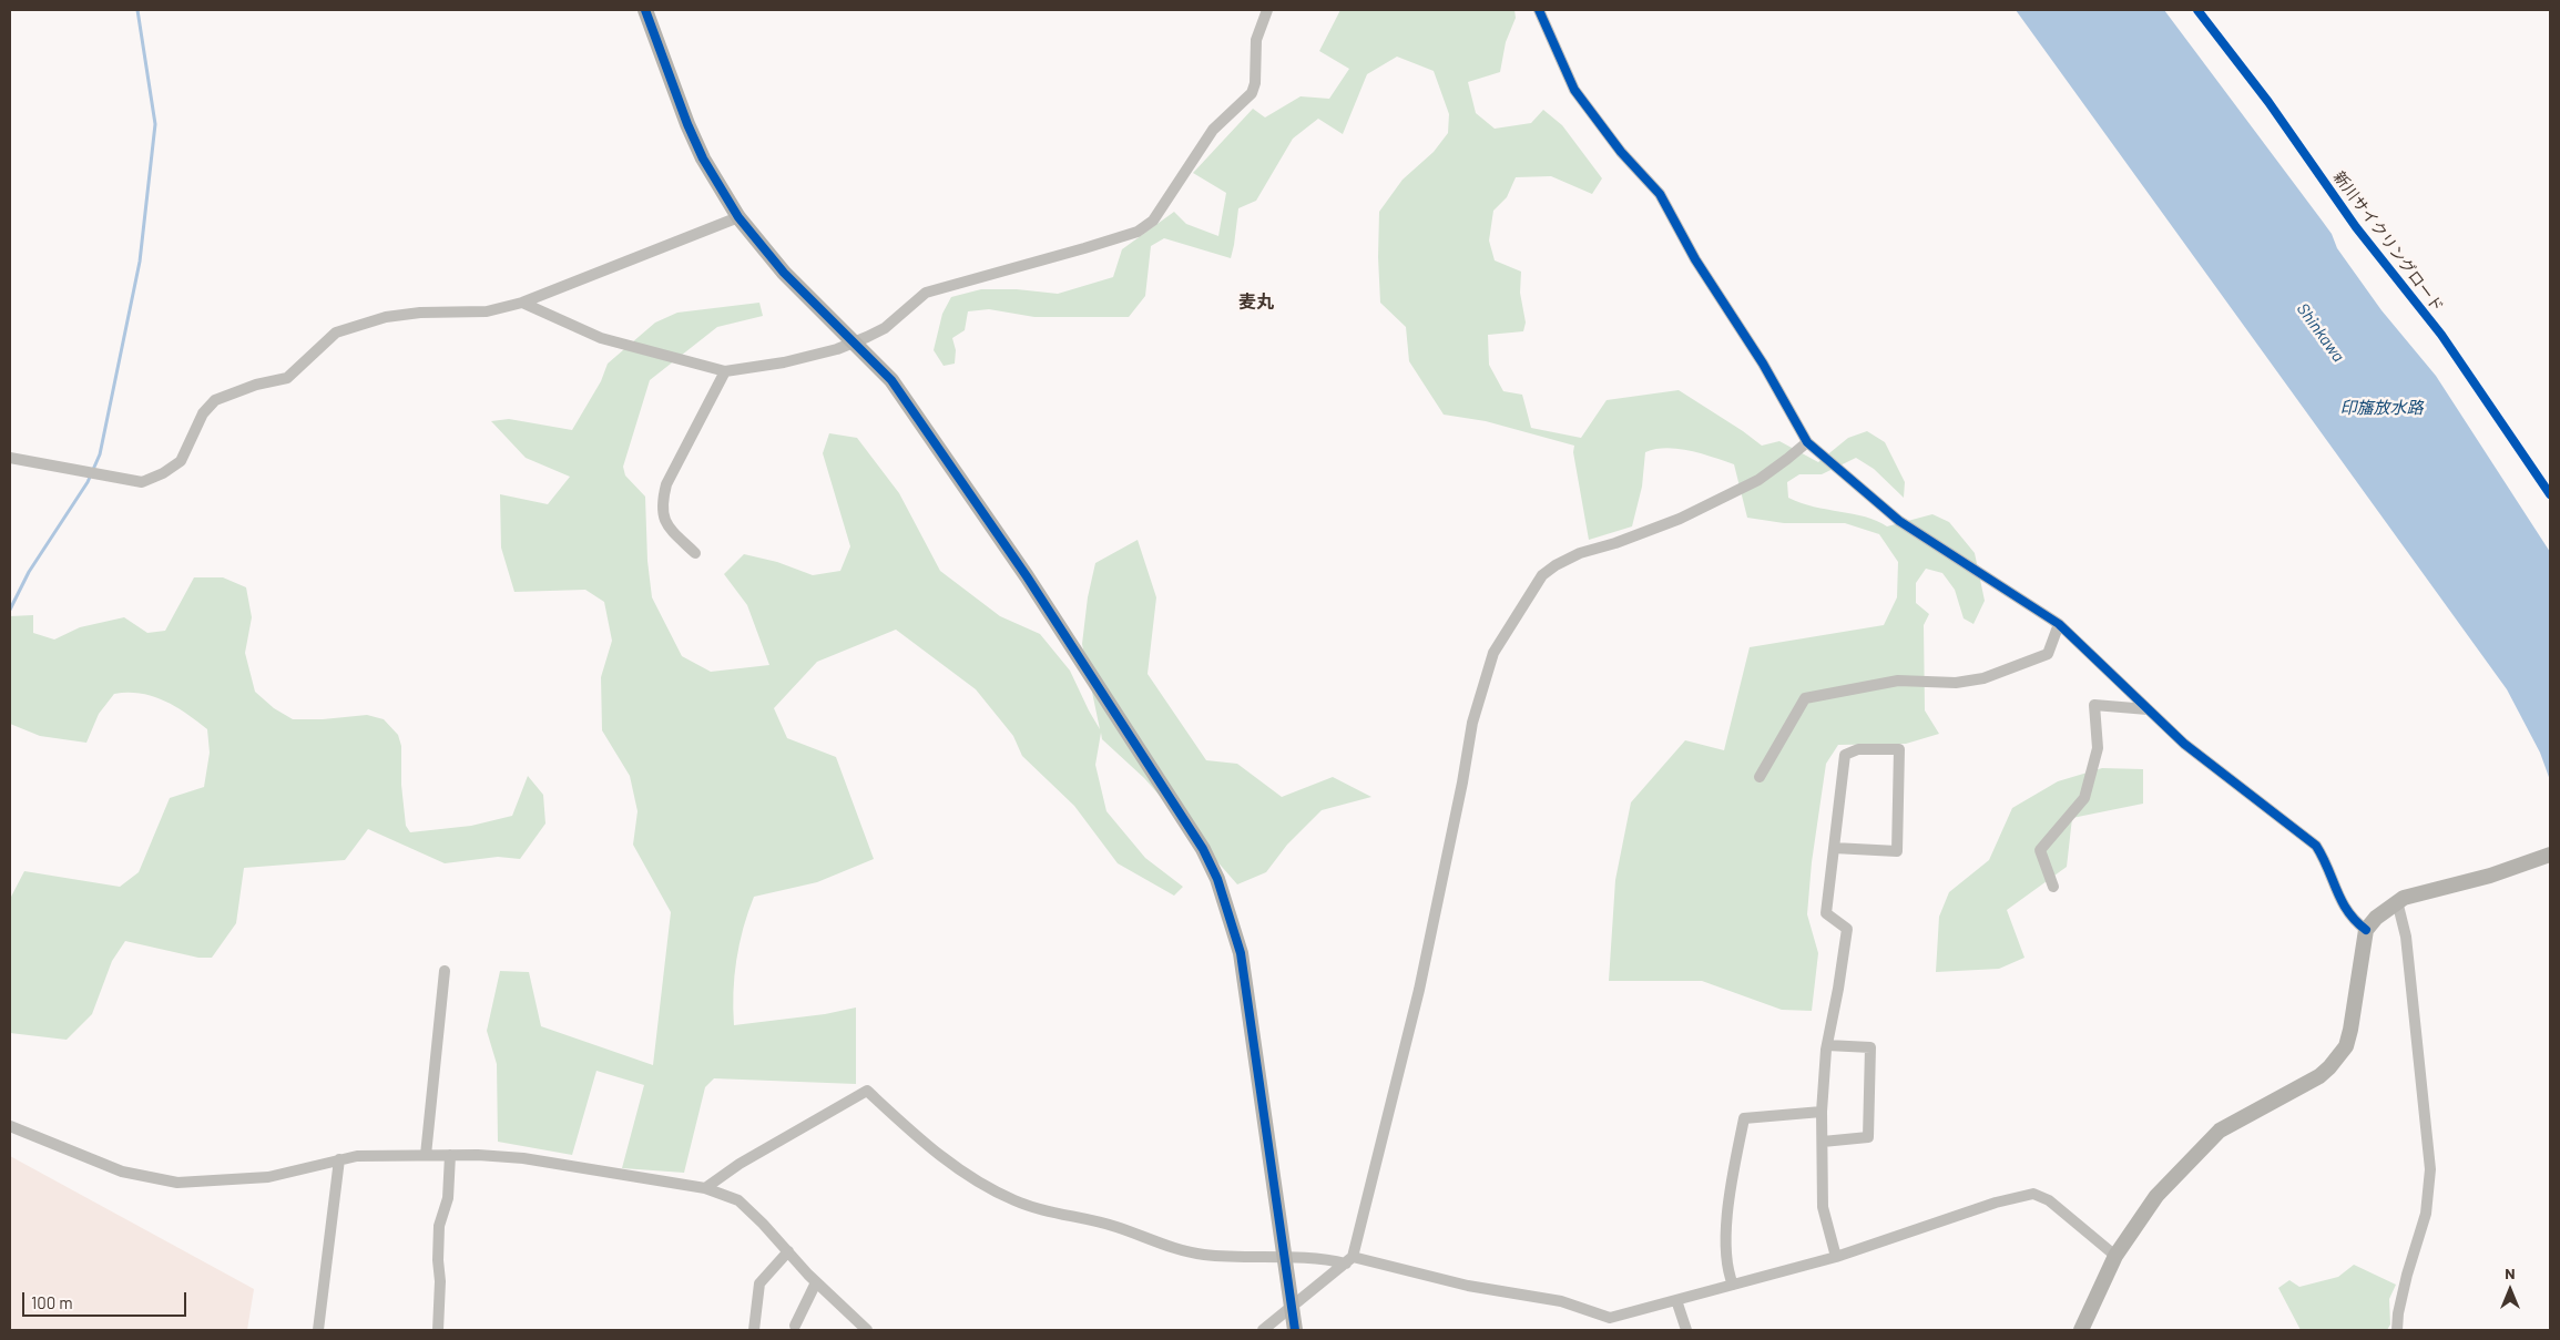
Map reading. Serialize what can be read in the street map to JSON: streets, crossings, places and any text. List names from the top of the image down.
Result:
{
  "streets": {
    "cycle path": ["新川サイクリングロード"]
  },
  "districts": ["麦丸"],
  "water": ["Shinkawa", "印旛放水路"],
  "scale_bar": "100 m",
  "north": "top"
}
